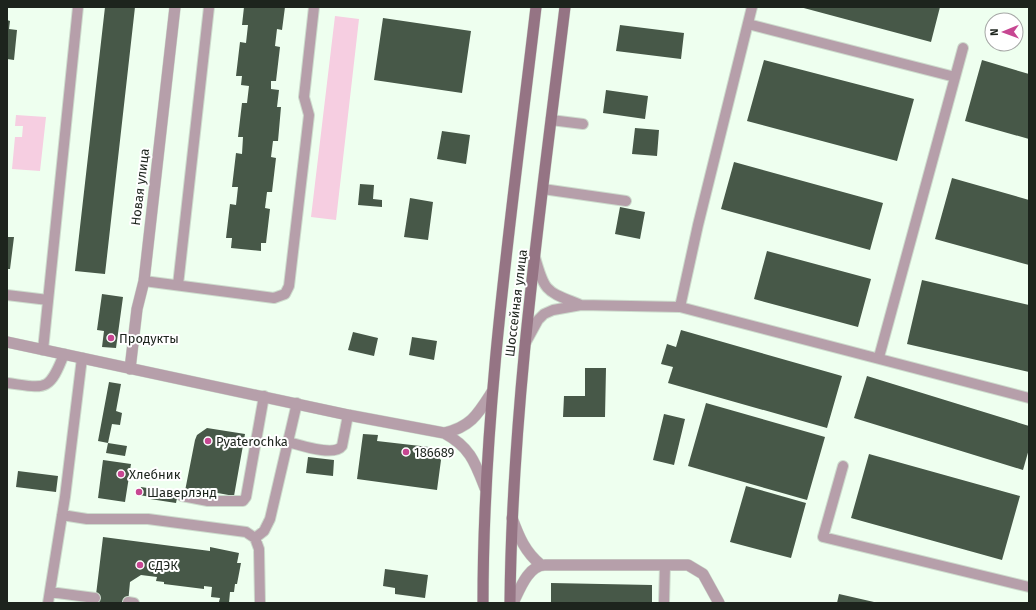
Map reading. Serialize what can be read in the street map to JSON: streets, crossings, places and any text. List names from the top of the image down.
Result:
{
  "streets": {
    "main road": ["Шоссейная улица"],
    "street": ["Новая улица"]
  },
  "places": [
    "Продукты",
    "Pyaterochka",
    "186689",
    "Хлебник",
    "Шаверлэнд",
    "СДЭК"
  ],
  "north": "left"
}
